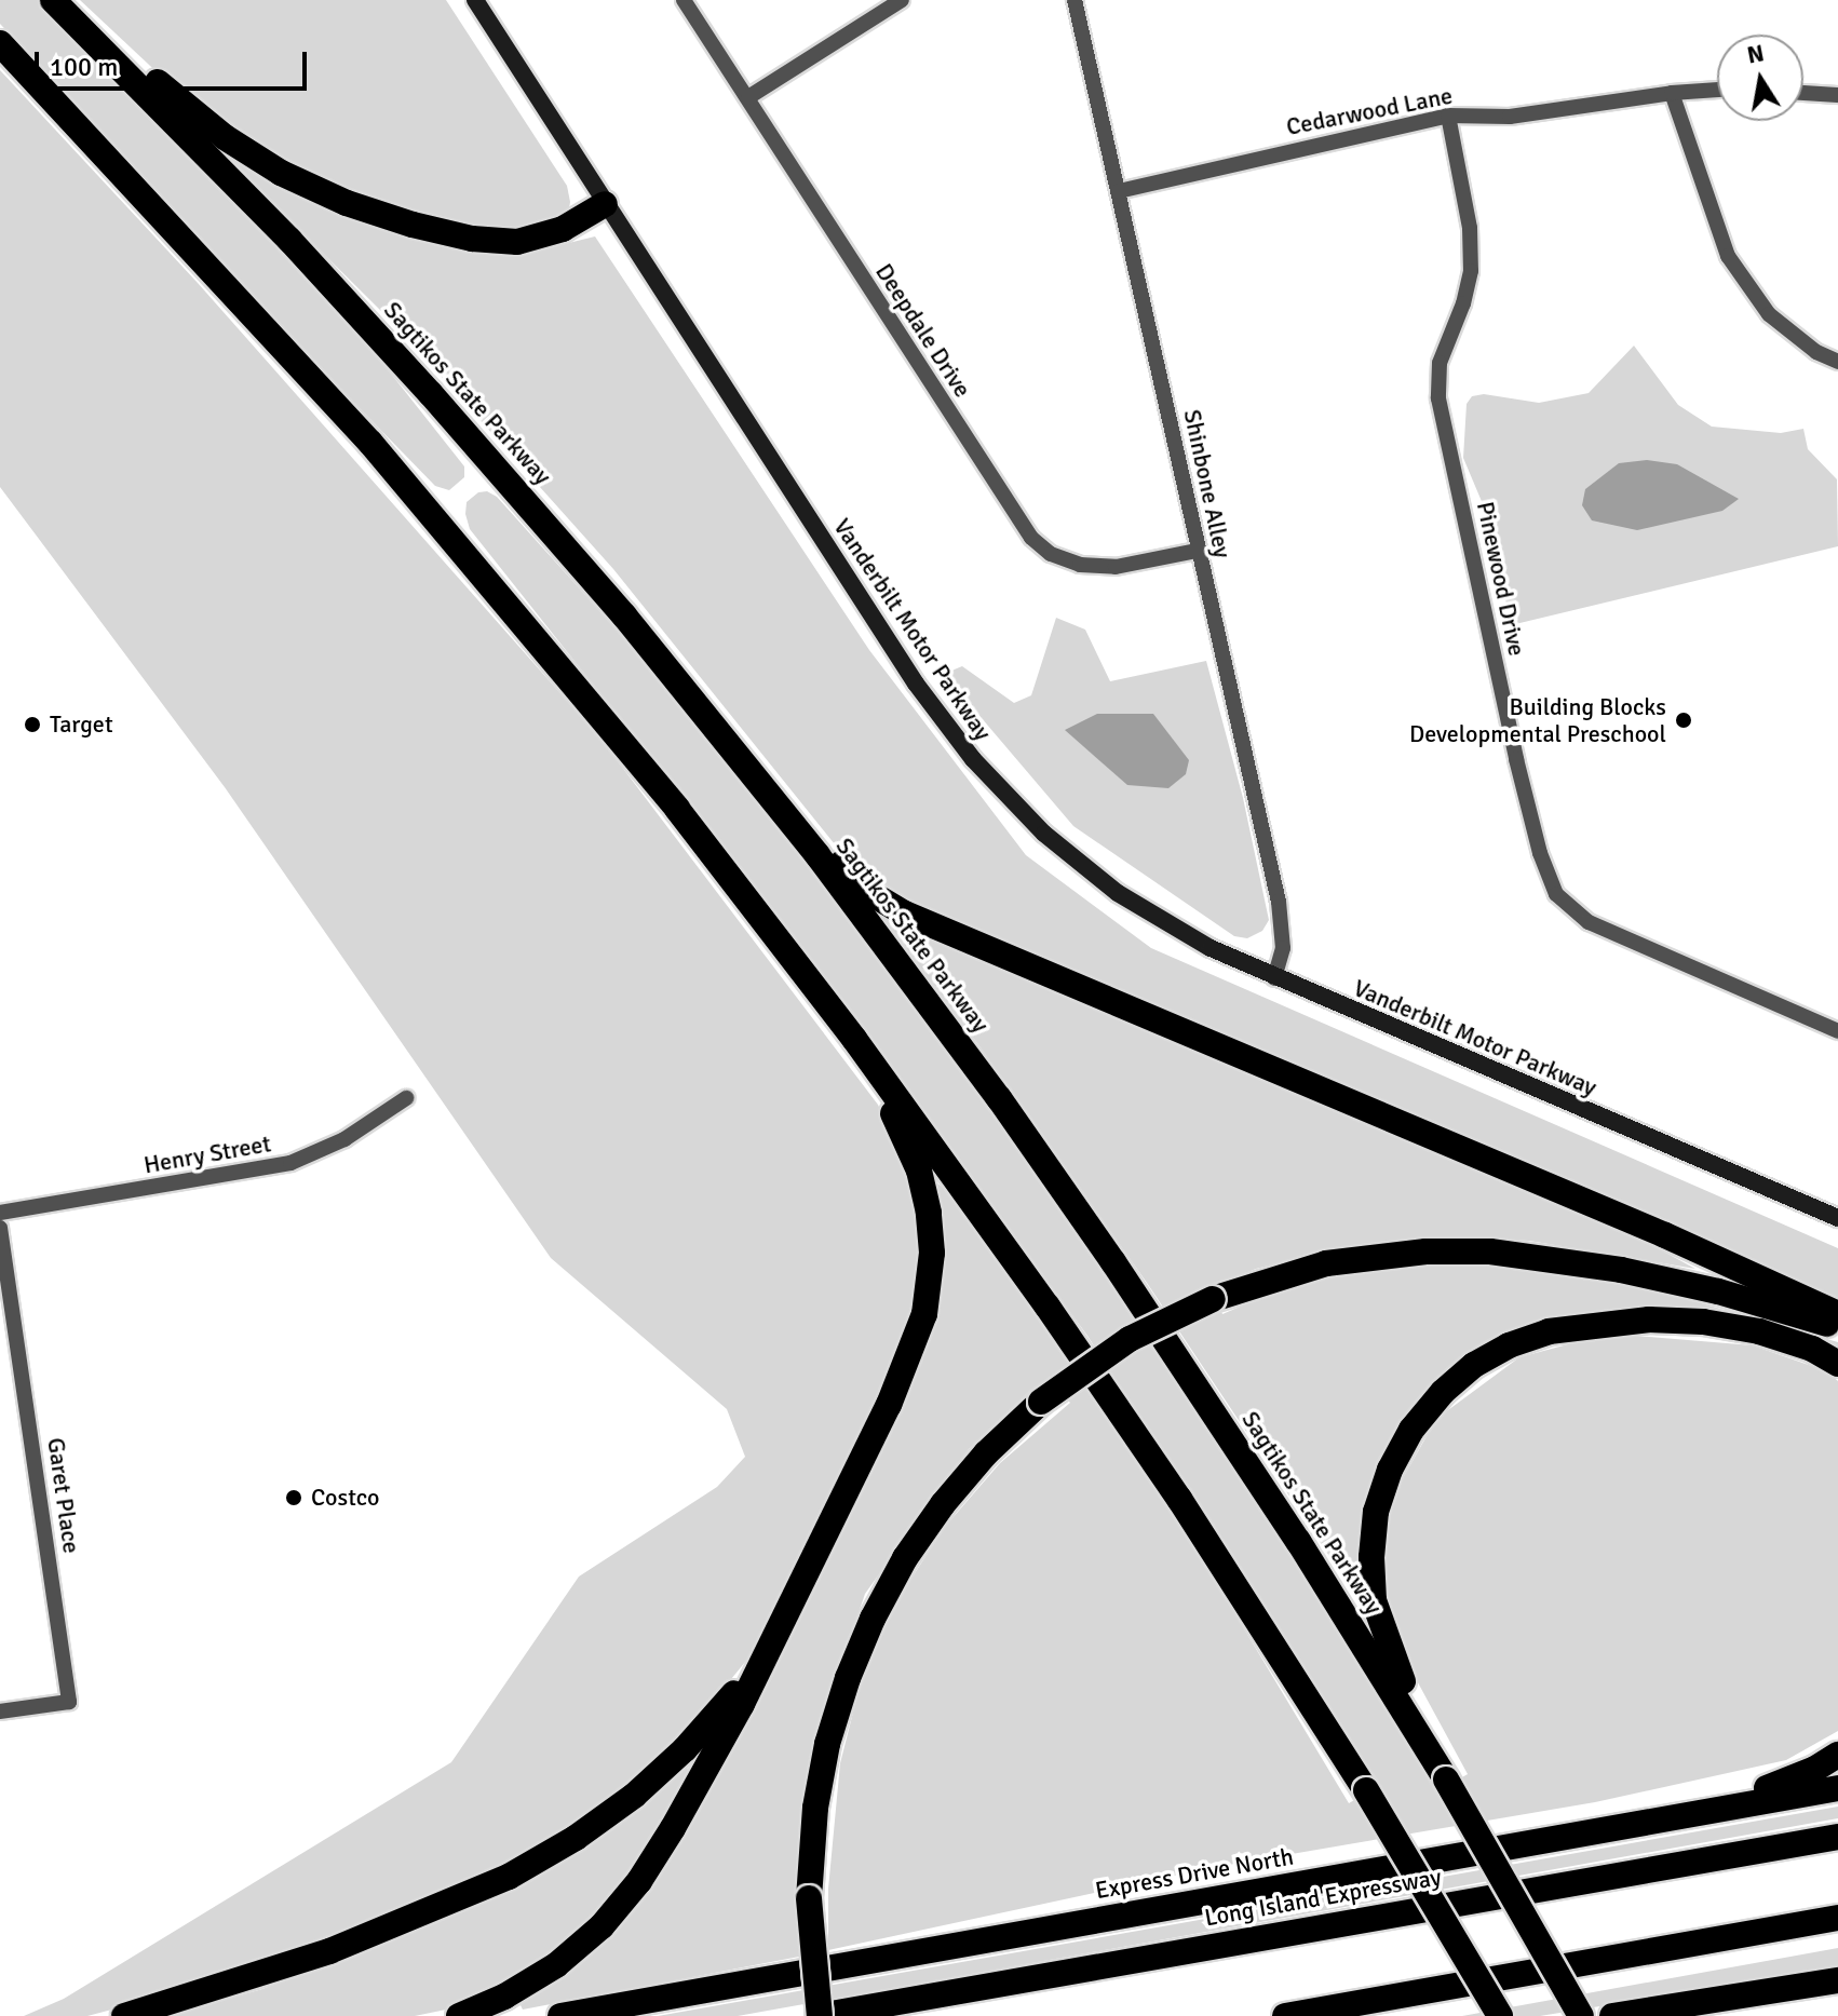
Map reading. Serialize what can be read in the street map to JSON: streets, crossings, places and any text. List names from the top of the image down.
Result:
{
  "streets": {
    "highway": ["Sagtikos State Parkway", "Express Drive North", "Long Island Expressway"],
    "main road": ["Vanderbilt Motor Parkway"],
    "street": [
      "Cedarwood Lane",
      "Deepdale Drive",
      "Shinbone Alley",
      "Pinewood Drive",
      "Henry Street",
      "Garet Place"
    ]
  },
  "crossings": [
    ["Cedarwood Lane", "Shinbone Alley"],
    ["Cedarwood Lane", "Pinewood Drive"],
    ["Deepdale Drive", "Shinbone Alley"],
    ["Shinbone Alley", "Vanderbilt Motor Parkway"]
  ],
  "places": ["Building Blocks Developmental Preschool", "Target", "Costco"],
  "scale_bar": "100 m",
  "north": "top"
}
